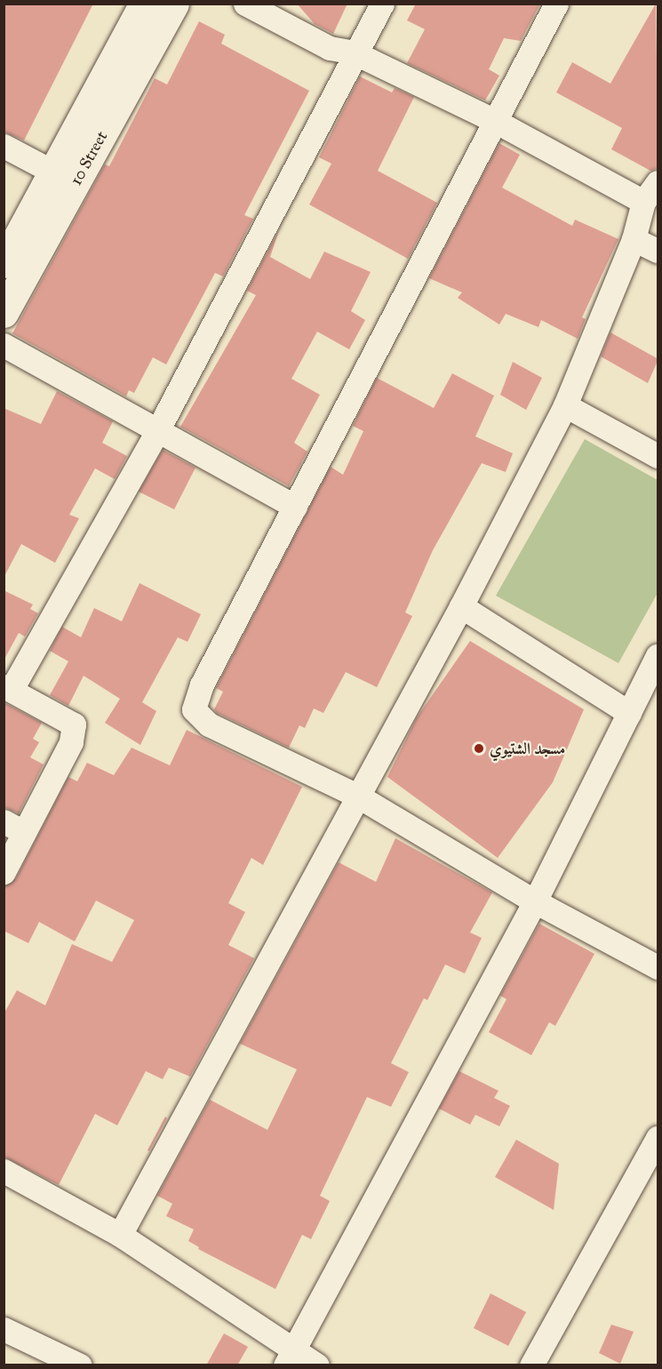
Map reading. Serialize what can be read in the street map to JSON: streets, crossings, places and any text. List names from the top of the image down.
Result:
{
  "streets": {
    "main road": ["10 Street"]
  },
  "places": ["مسجد الشتيوي"]
}
